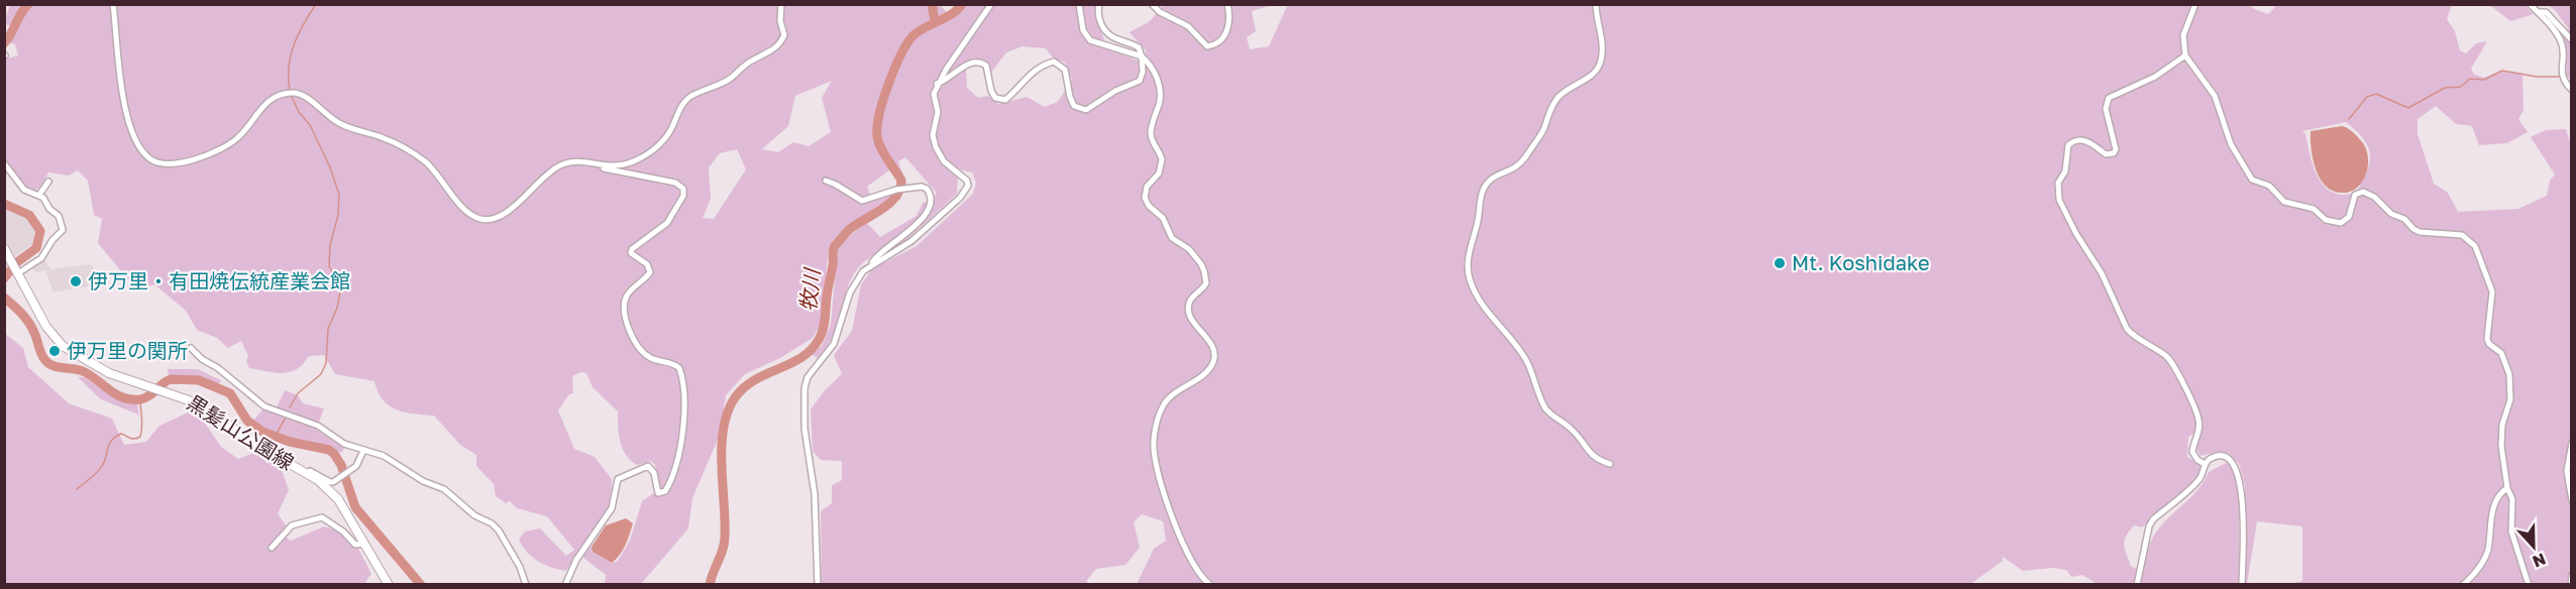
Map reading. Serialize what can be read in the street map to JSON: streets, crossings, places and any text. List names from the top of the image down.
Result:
{
  "streets": {
    "main road": ["黒髪山公園線"]
  },
  "water": ["牧川"],
  "places": ["Mt. Koshidake", "伊万里・有田焼伝統産業会館", "伊万里の関所"],
  "north": "bottom"
}
